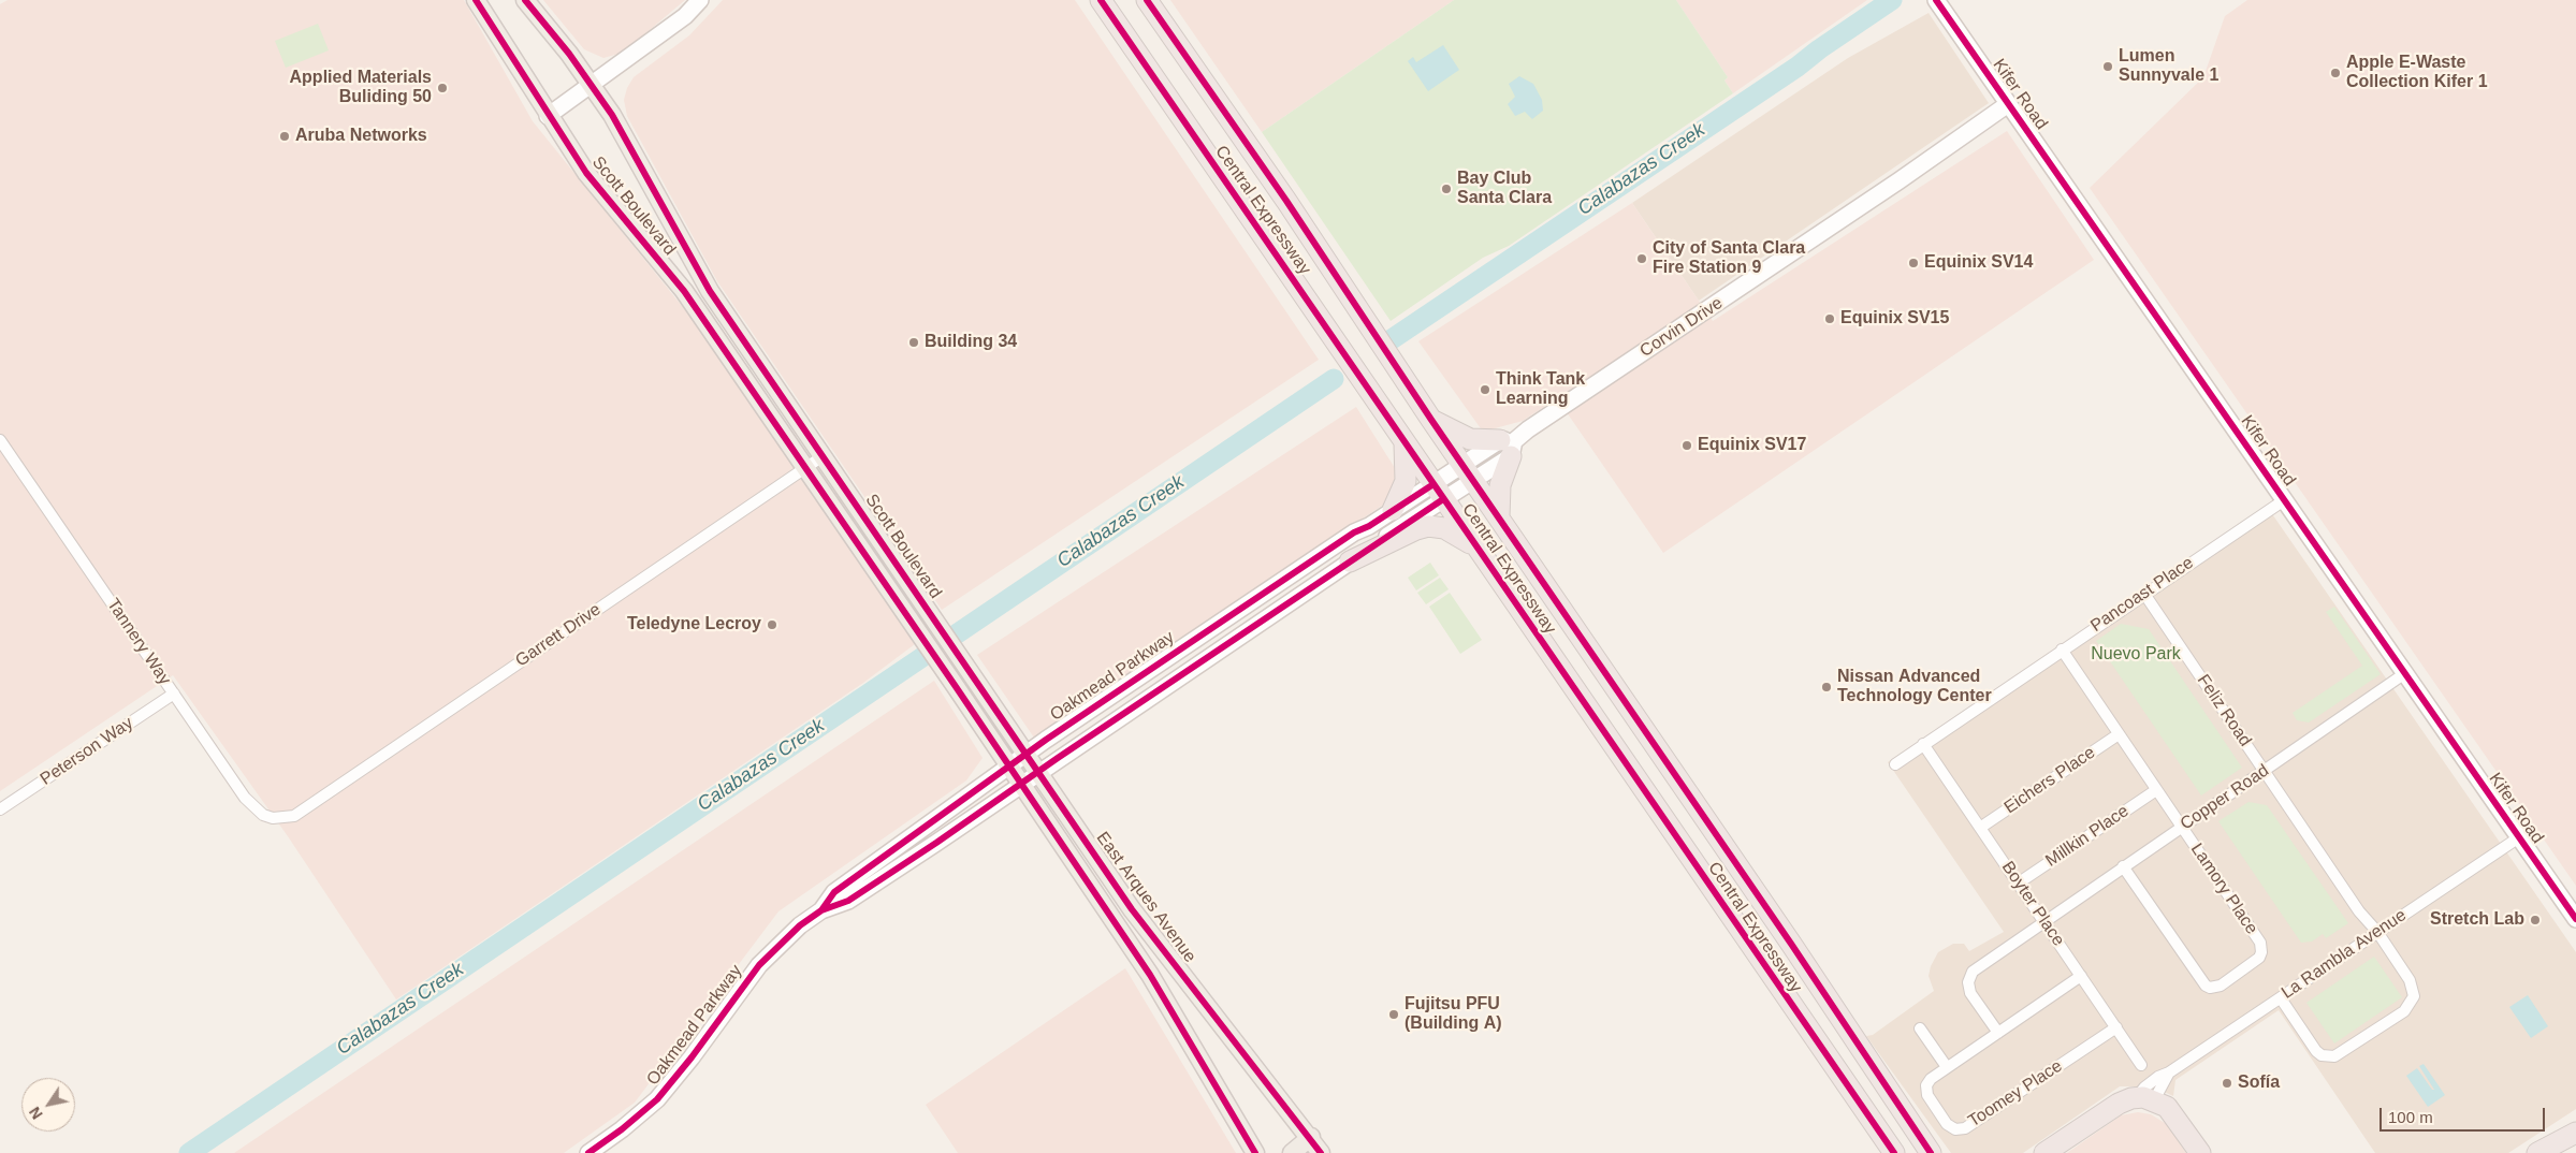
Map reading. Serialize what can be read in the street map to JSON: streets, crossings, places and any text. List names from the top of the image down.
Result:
{
  "streets": {
    "highway": ["Central Expressway"],
    "main road": [
      "Kifer Road",
      "Scott Boulevard",
      "Corvin Drive",
      "Oakmead Parkway",
      "East Arques Avenue"
    ],
    "street": [
      "Pancoast Place",
      "Garrett Drive",
      "Tannery Way",
      "Feliz Road",
      "Peterson Way",
      "Eichers Place",
      "Copper Road",
      "Millkin Place",
      "Lamory Place",
      "Boyter Place",
      "La Rambla Avenue",
      "Toomey Place"
    ]
  },
  "crossings": [
    ["Kifer Road", "Corvin Drive"],
    ["Kifer Road", "Pancoast Place"],
    ["Kifer Road", "Copper Road"],
    ["Kifer Road", "La Rambla Avenue"],
    ["Scott Boulevard", "Garrett Drive"],
    ["Scott Boulevard", "Oakmead Parkway"],
    ["Scott Boulevard", "East Arques Avenue"],
    ["Central Expressway", "Corvin Drive"],
    ["Central Expressway", "Oakmead Parkway"],
    ["Corvin Drive", "Oakmead Parkway"],
    ["Pancoast Place", "Feliz Road"],
    ["Pancoast Place", "Lamory Place"],
    ["Pancoast Place", "Boyter Place"],
    ["Garrett Drive", "Tannery Way"],
    ["Tannery Way", "Peterson Way"],
    ["Oakmead Parkway", "East Arques Avenue"],
    ["Feliz Road", "Copper Road"],
    ["Feliz Road", "La Rambla Avenue"],
    ["Eichers Place", "Lamory Place"],
    ["Eichers Place", "Boyter Place"],
    ["Copper Road", "Lamory Place"],
    ["Copper Road", "Boyter Place"],
    ["Copper Road", "Toomey Place"],
    ["Millkin Place", "Lamory Place"],
    ["Millkin Place", "Boyter Place"],
    ["Boyter Place", "Toomey Place"]
  ],
  "water": ["Calabazas Creek"],
  "parks": ["Nuevo Park"],
  "places": [
    "Lumen Sunnyvale 1",
    "Apple E-Waste Collection Kifer 1",
    "Applied Materials Buliding 50",
    "Aruba Networks",
    "Bay Club Santa Clara",
    "City of Santa Clara Fire Station 9",
    "Equinix SV14",
    "Equinix SV15",
    "Building 34",
    "Think Tank Learning",
    "Equinix SV17",
    "Teledyne Lecroy",
    "Nissan Advanced Technology Center",
    "Stretch Lab",
    "Fujitsu PFU (Building A)",
    "Sofía"
  ],
  "scale_bar": "100 m",
  "north": "bottom left"
}
